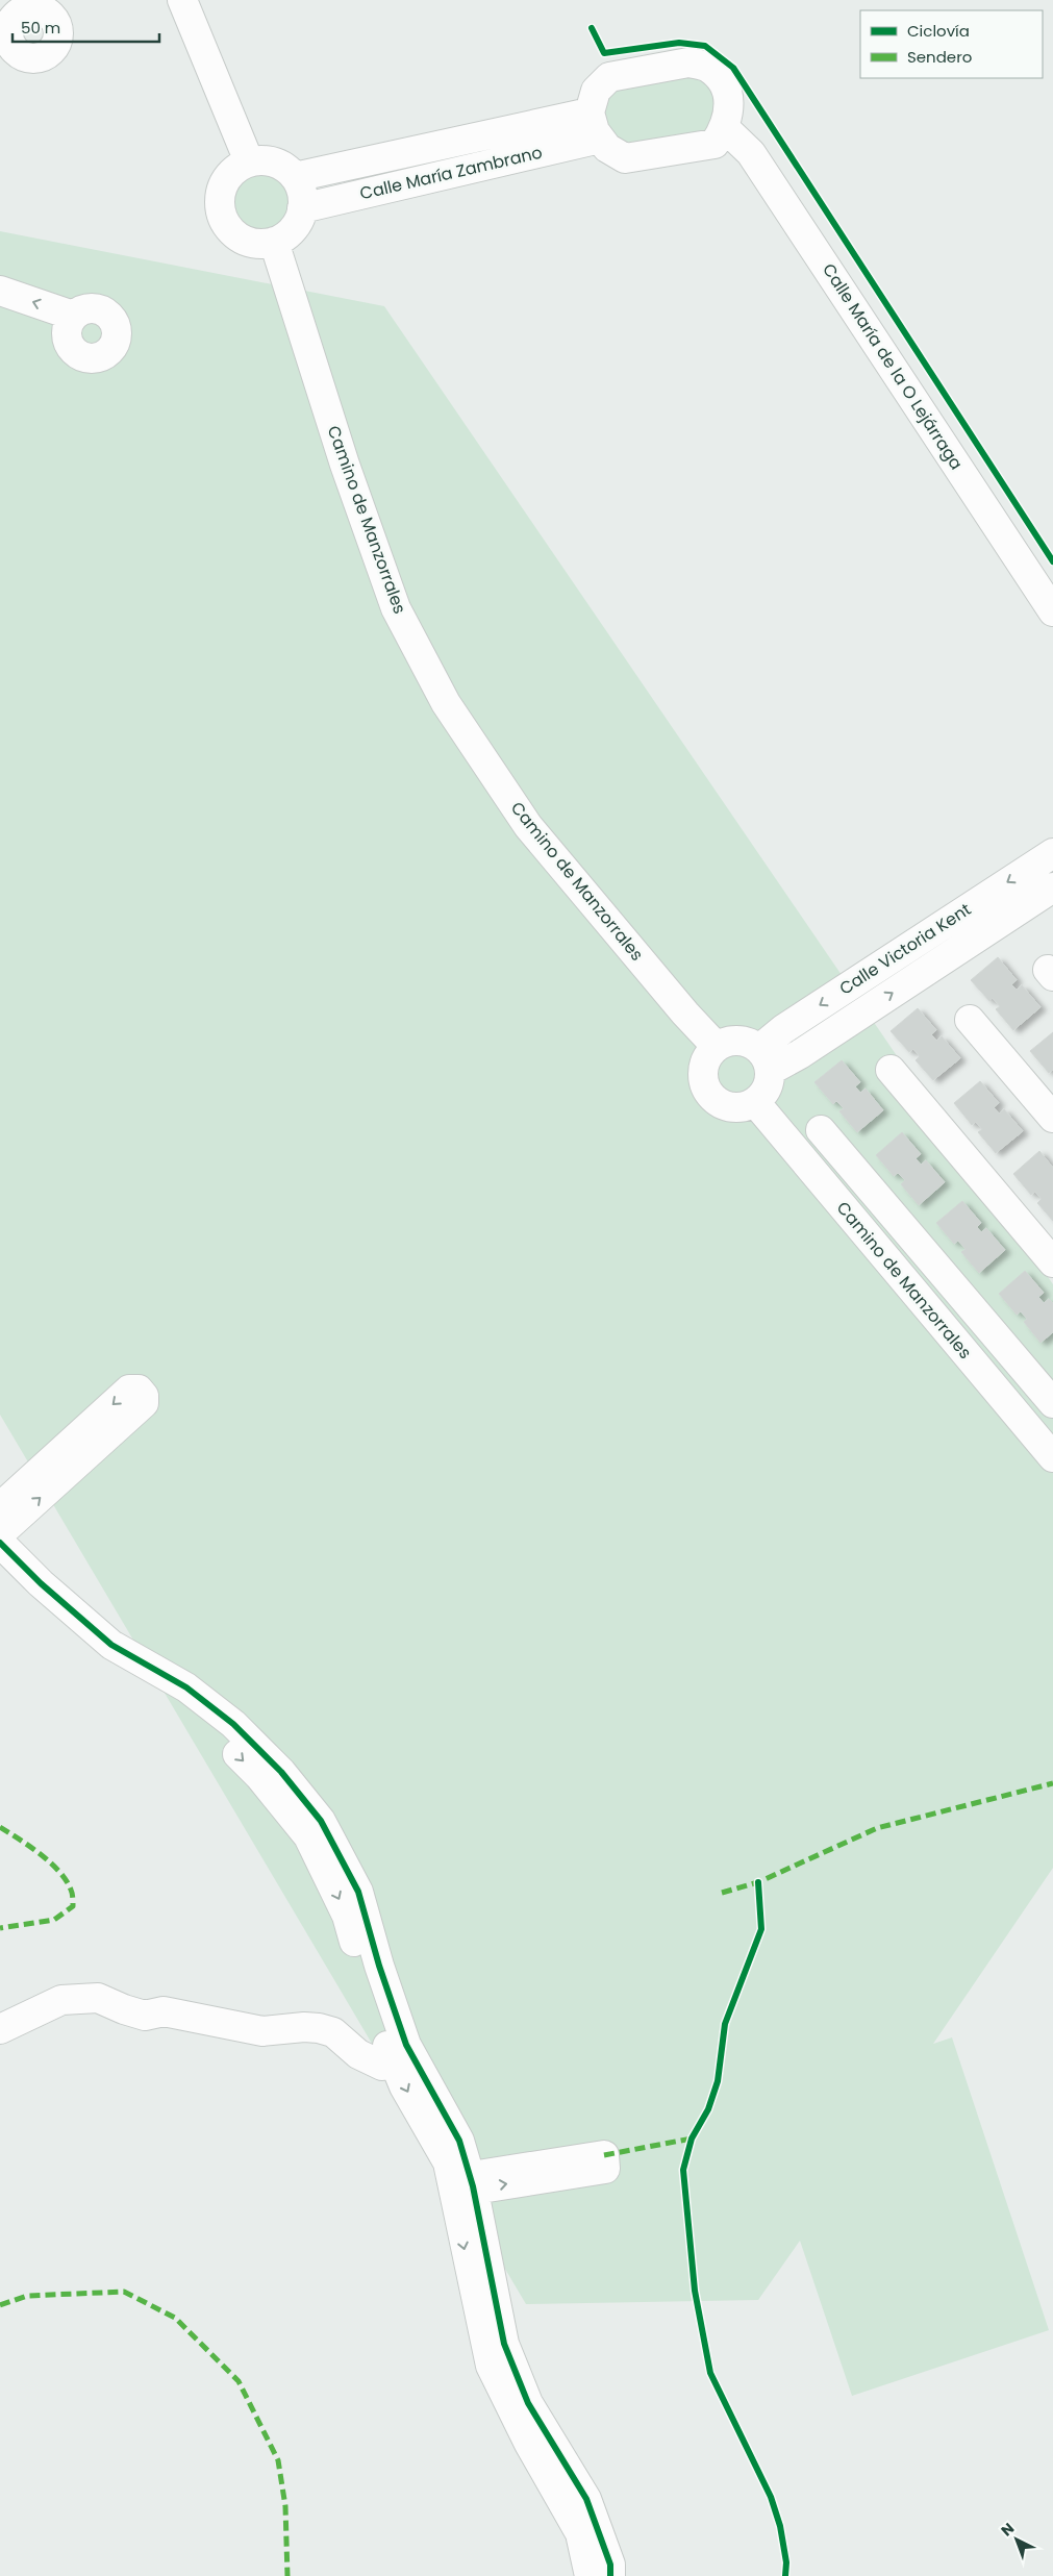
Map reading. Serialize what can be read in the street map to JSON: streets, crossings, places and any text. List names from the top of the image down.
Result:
{
  "streets": {
    "street": [
      "Calle María Zambrano",
      "Calle María de la O Lejárraga",
      "Camino de Manzorrales",
      "Calle Victoria Kent"
    ]
  },
  "crossings": [
    ["Calle María Zambrano", "Calle María de la O Lejárraga"],
    ["Calle María Zambrano", "Camino de Manzorrales"],
    ["Camino de Manzorrales", "Calle Victoria Kent"]
  ],
  "legend": ["Ciclovía", "Sendero"],
  "scale_bar": "50 m",
  "north": "top left"
}
